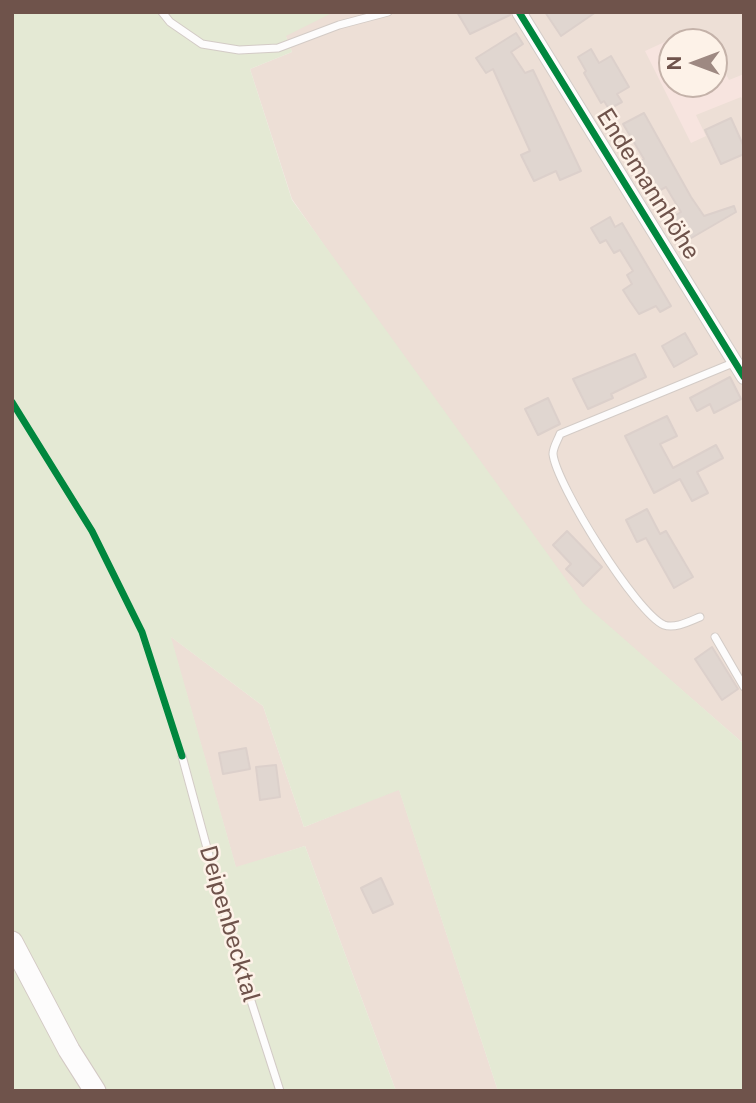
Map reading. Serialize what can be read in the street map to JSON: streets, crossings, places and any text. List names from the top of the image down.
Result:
{
  "streets": {
    "street": ["Endemannhöhe"],
    "lane": ["Deipenbecktal"]
  },
  "north": "left"
}
